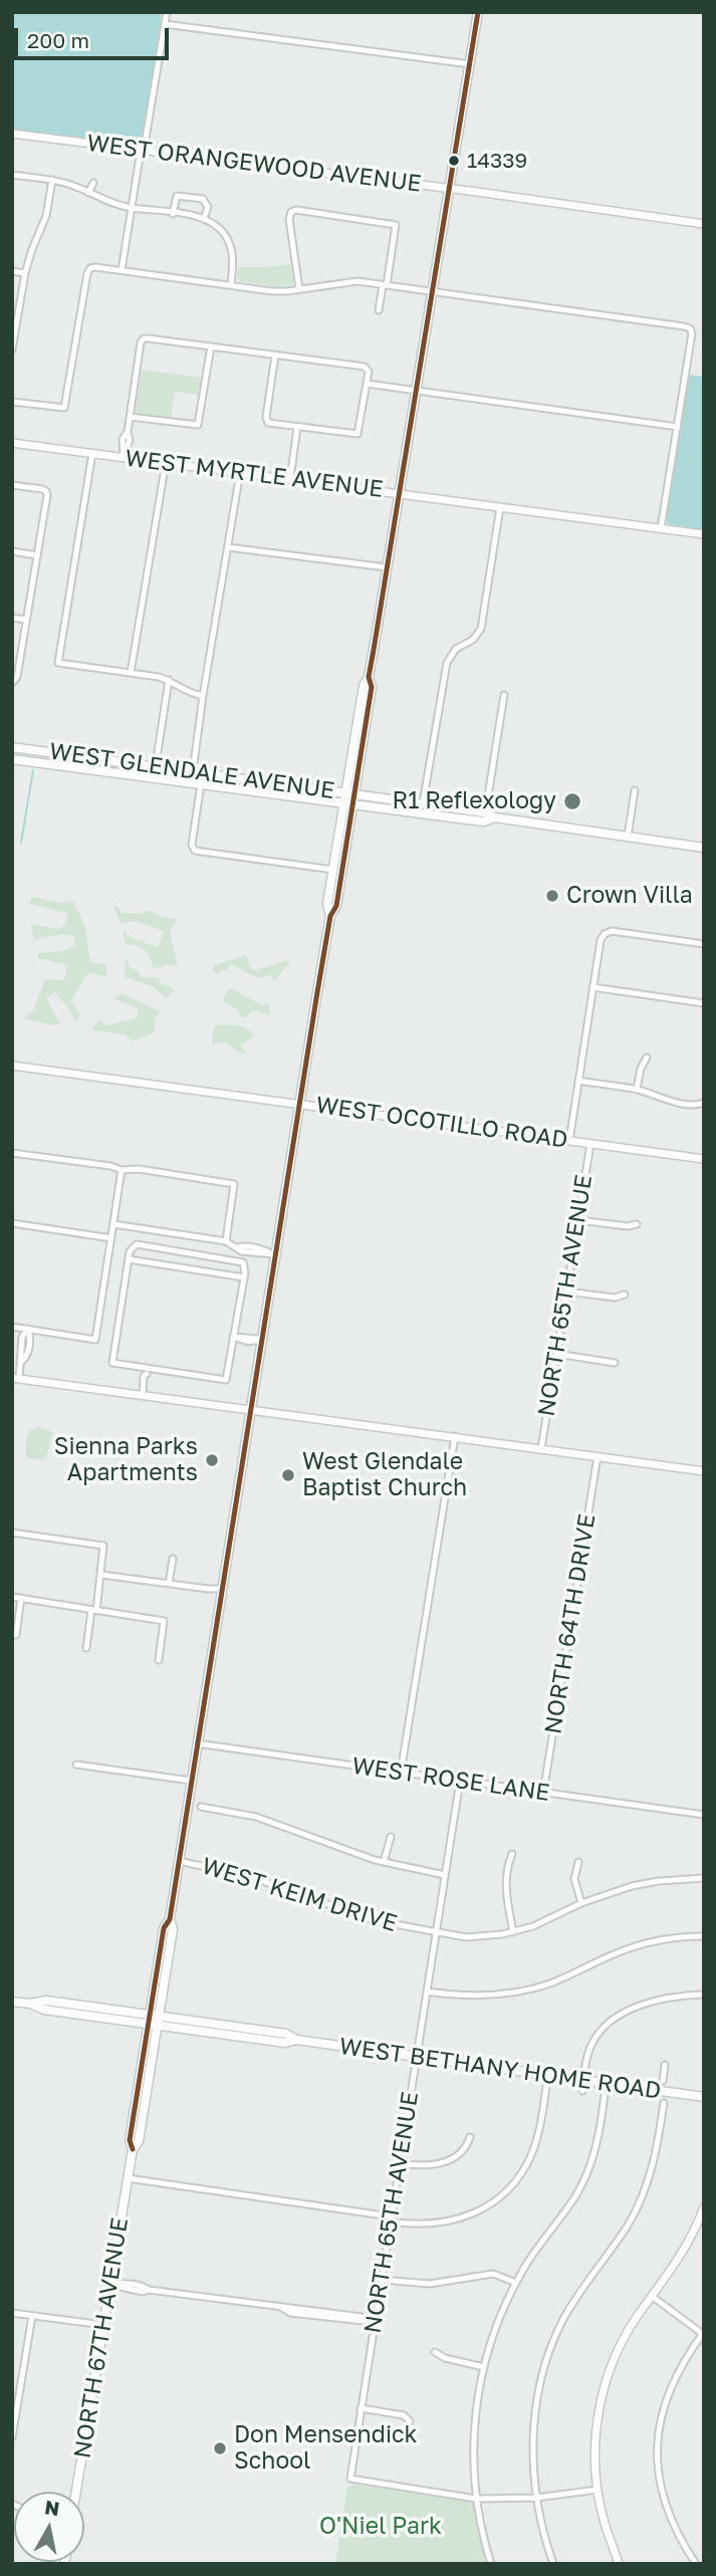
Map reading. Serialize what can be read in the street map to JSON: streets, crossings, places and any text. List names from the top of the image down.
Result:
{
  "streets": {
    "main road": ["WEST GLENDALE AVENUE", "WEST BETHANY HOME ROAD", "NORTH 67TH AVENUE"],
    "street": [
      "WEST ORANGEWOOD AVENUE",
      "WEST MYRTLE AVENUE",
      "WEST OCOTILLO ROAD",
      "NORTH 65TH AVENUE",
      "NORTH 64TH DRIVE",
      "WEST ROSE LANE",
      "WEST KEIM DRIVE"
    ]
  },
  "crossings": [
    ["WEST ORANGEWOOD AVENUE", "NORTH 67TH AVENUE"],
    ["WEST MYRTLE AVENUE", "NORTH 67TH AVENUE"],
    ["WEST GLENDALE AVENUE", "NORTH 67TH AVENUE"],
    ["WEST OCOTILLO ROAD", "NORTH 65TH AVENUE"],
    ["WEST OCOTILLO ROAD", "NORTH 67TH AVENUE"],
    ["NORTH 65TH AVENUE", "WEST ROSE LANE"],
    ["NORTH 65TH AVENUE", "WEST KEIM DRIVE"],
    ["NORTH 65TH AVENUE", "WEST BETHANY HOME ROAD"],
    ["NORTH 64TH DRIVE", "WEST ROSE LANE"],
    ["WEST ROSE LANE", "NORTH 67TH AVENUE"],
    ["WEST KEIM DRIVE", "NORTH 67TH AVENUE"],
    ["WEST BETHANY HOME ROAD", "NORTH 67TH AVENUE"]
  ],
  "parks": ["O'Niel Park"],
  "places": [
    "14339",
    "R1 Reflexology",
    "Crown Villa",
    "Sienna Parks Apartments",
    "West Glendale Baptist Church",
    "Don Mensendick School"
  ],
  "scale_bar": "200 m",
  "north": "top"
}
